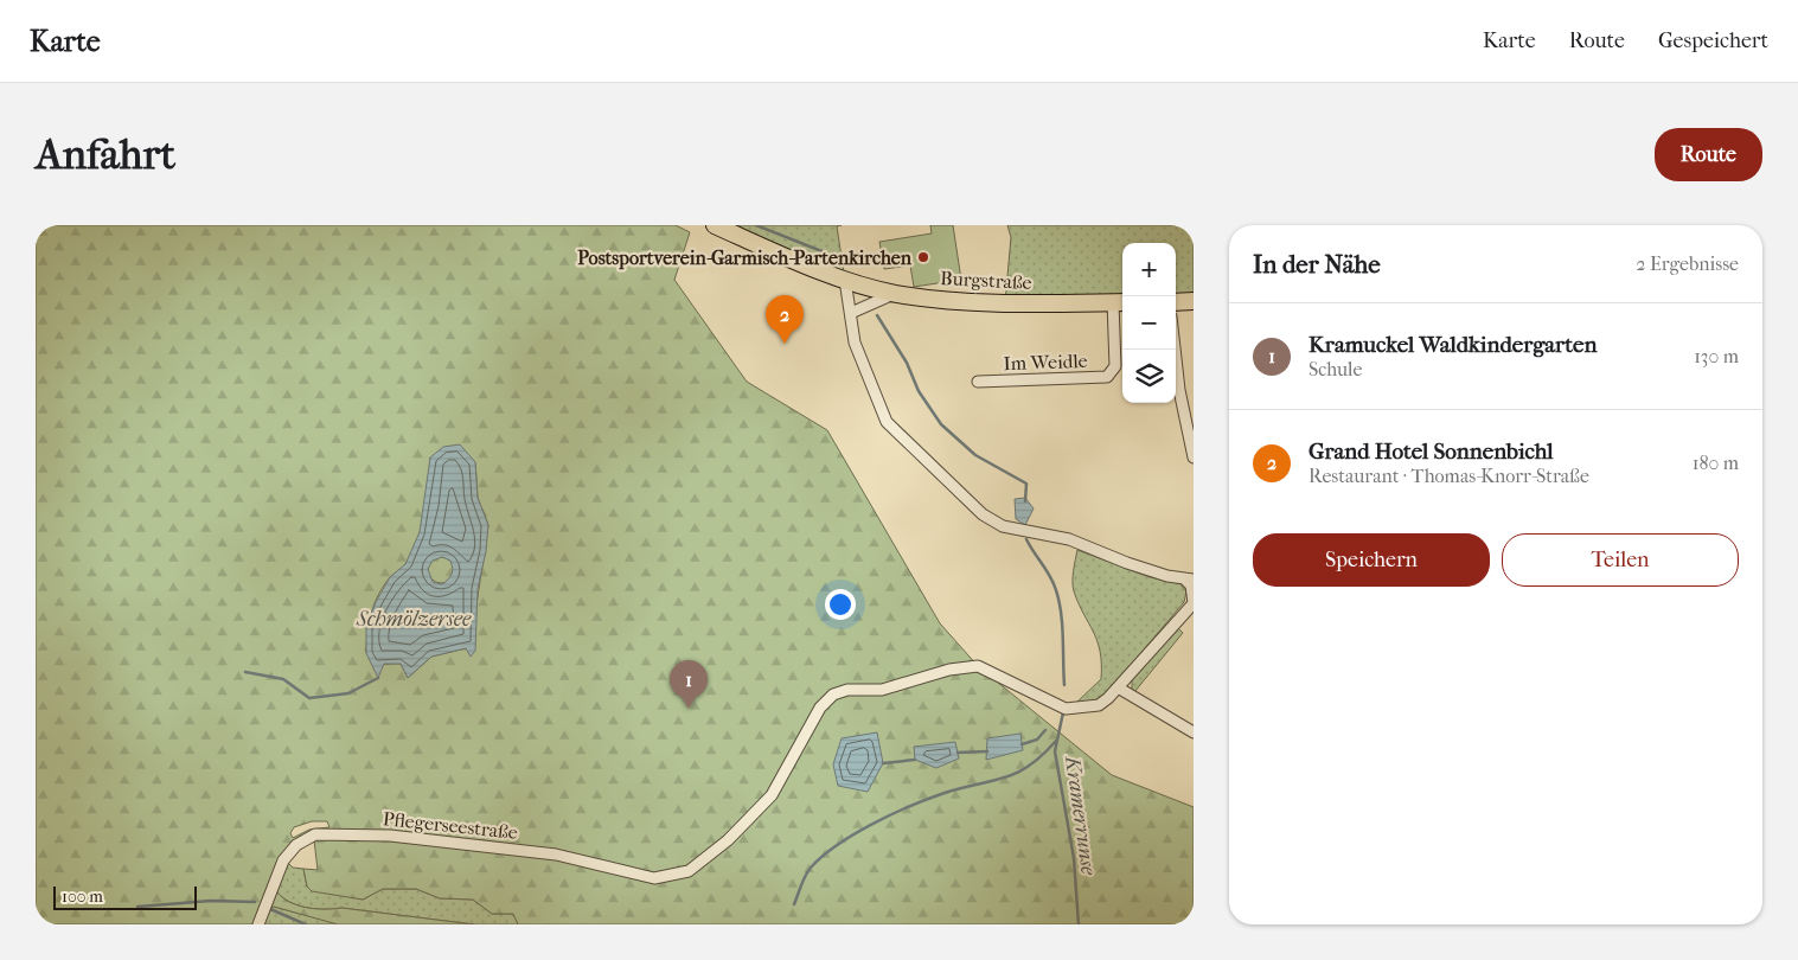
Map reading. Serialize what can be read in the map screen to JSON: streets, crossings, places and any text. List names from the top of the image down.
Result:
{
  "streets": {
    "main road": ["Burgstraße"],
    "street": ["Im Weidle", "Pflegerseestraße"]
  },
  "crossings": [
    ["Burgstraße", "Im Weidle"]
  ],
  "water": ["Schmölzersee", "Kramerrunse"],
  "places": ["Postsportverein-Garmisch-Partenkirchen"],
  "scale_bar": "100 m",
  "page": {
    "header": "Karte",
    "nav": ["Karte", "Route", "Gespeichert"],
    "buttons": [
      "Route",
      ["Speichern", "Teilen"]
    ],
    "title": "Anfahrt",
    "heading": ["In der Nähe", "2 Ergebnisse"],
    "map_buttons": ["+", "−"],
    "pins": ["2", "1"],
    "list": [
      {
        "mark": "1",
        "name": "Kramuckel Waldkindergarten",
        "note": "Schule",
        "value": "130 m"
      },
      {
        "mark": "2",
        "name": "Grand Hotel Sonnenbichl",
        "note": "Restaurant · Thomas-Knorr-Straße",
        "value": "180 m"
      }
    ],
    "scale": "100 m"
  }
}
